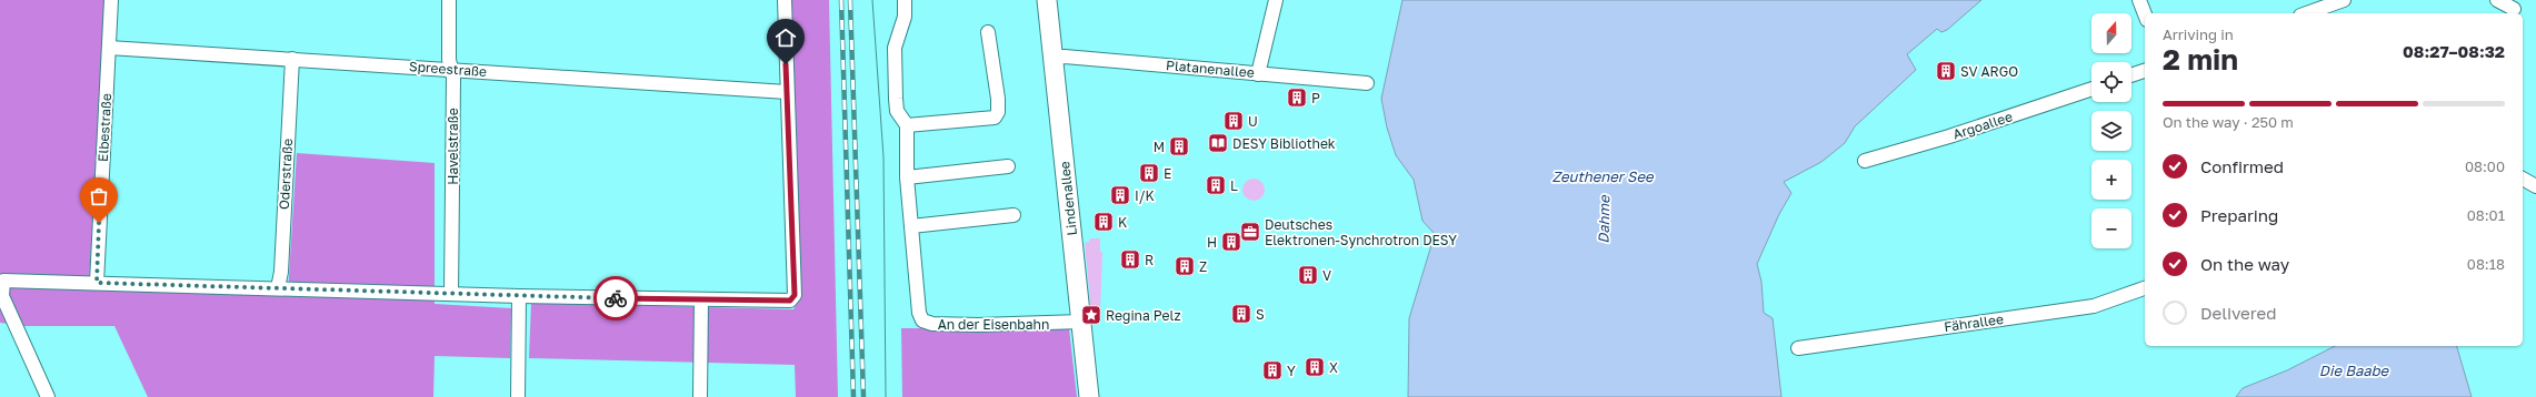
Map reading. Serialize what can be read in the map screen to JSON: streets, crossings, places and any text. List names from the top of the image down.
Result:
{
  "streets": {
    "main road": ["Lindenallee"],
    "street": [
      "Spreestraße",
      "Platanenallee",
      "Argoallee",
      "Elbestraße",
      "Havelstraße",
      "Oderstraße",
      "Fährallee",
      "An der Eisenbahn"
    ]
  },
  "crossings": [
    ["Spreestraße", "Elbestraße"],
    ["Spreestraße", "Havelstraße"],
    ["Spreestraße", "Oderstraße"],
    ["Platanenallee", "Lindenallee"],
    ["Lindenallee", "An der Eisenbahn"]
  ],
  "water": ["Zeuthener See", "Dahme", "Die Baabe"],
  "places": {
    "building": [
      "SV ARGO",
      "P",
      "U",
      "M",
      "E",
      "L",
      "I/K",
      "K",
      "H",
      "R",
      "Z",
      "V",
      "S",
      "X",
      "Y"
    ],
    "library": ["DESY Bibliothek"],
    "office": ["Deutsches Elektronen-Synchrotron DESY"],
    "place": ["Regina Pelz"]
  },
  "north": "top",
  "page": {
    "map_buttons": ["+", "−"],
    "heading": ["2 min", "Arriving in", "08:27–08:32"],
    "bar": "On the way · 250 m",
    "list": [
      ["Confirmed", "08:00"],
      ["Preparing", "08:01"],
      ["On the way", "08:18"],
      "Delivered"
    ]
  }
}
